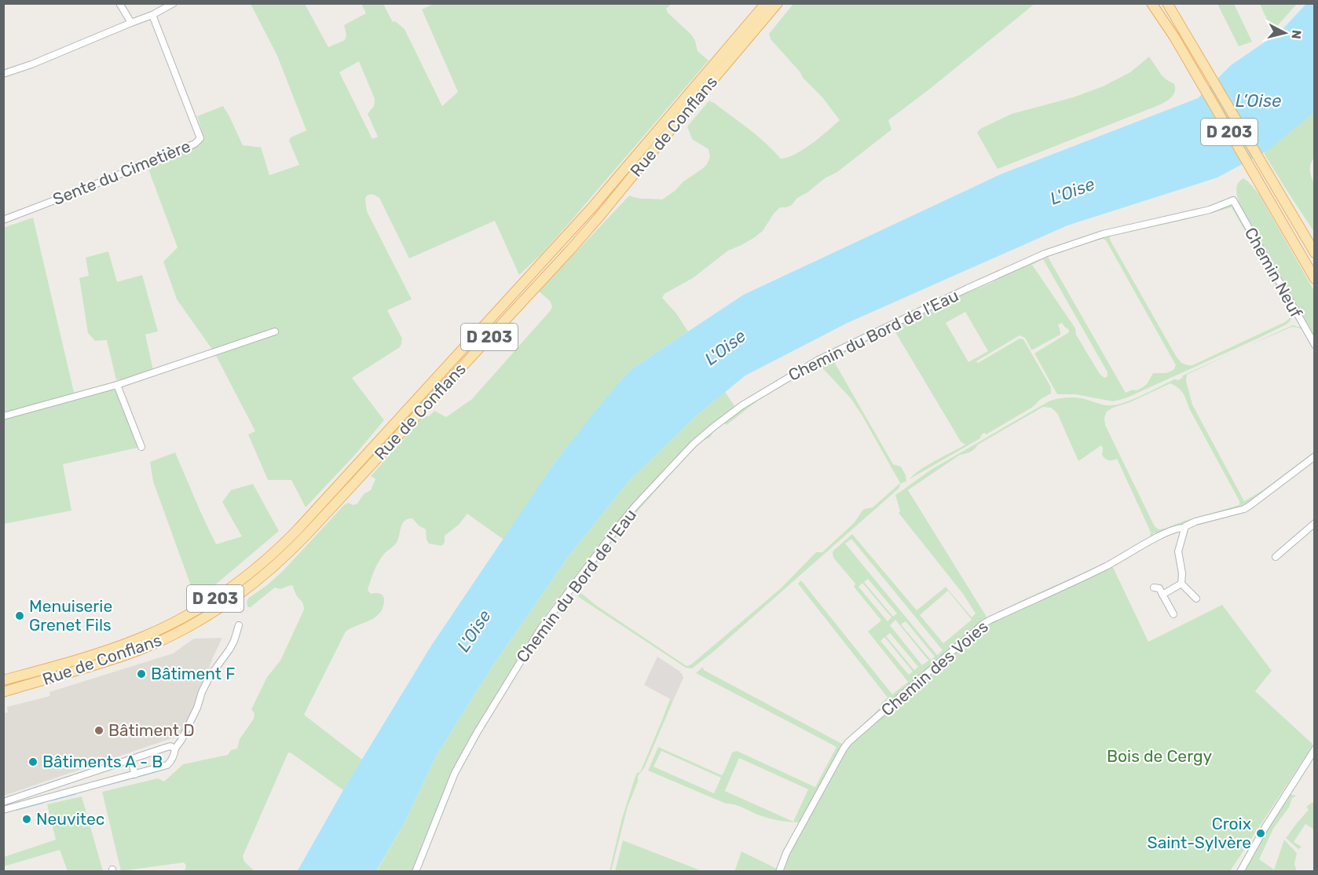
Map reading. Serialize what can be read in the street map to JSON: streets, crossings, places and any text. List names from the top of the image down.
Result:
{
  "streets": {
    "main road": ["Rue de Conflans", "D 203"],
    "street": [
      "Sente du Cimetière",
      "Chemin Neuf",
      "Chemin du Bord de l'Eau",
      "Chemin des Voies"
    ]
  },
  "crossings": [
    ["Chemin Neuf", "Chemin du Bord de l'Eau"]
  ],
  "water": ["L’Oise", "L'Oise"],
  "parks": ["Bois de Cergy"],
  "places": [
    "Menuiserie Grenet Fils",
    "Bâtiment F",
    "Bâtiment D",
    "Bâtiments A - B",
    "Neuvitec",
    "Croix Saint-Sylvère"
  ],
  "north": "right"
}
